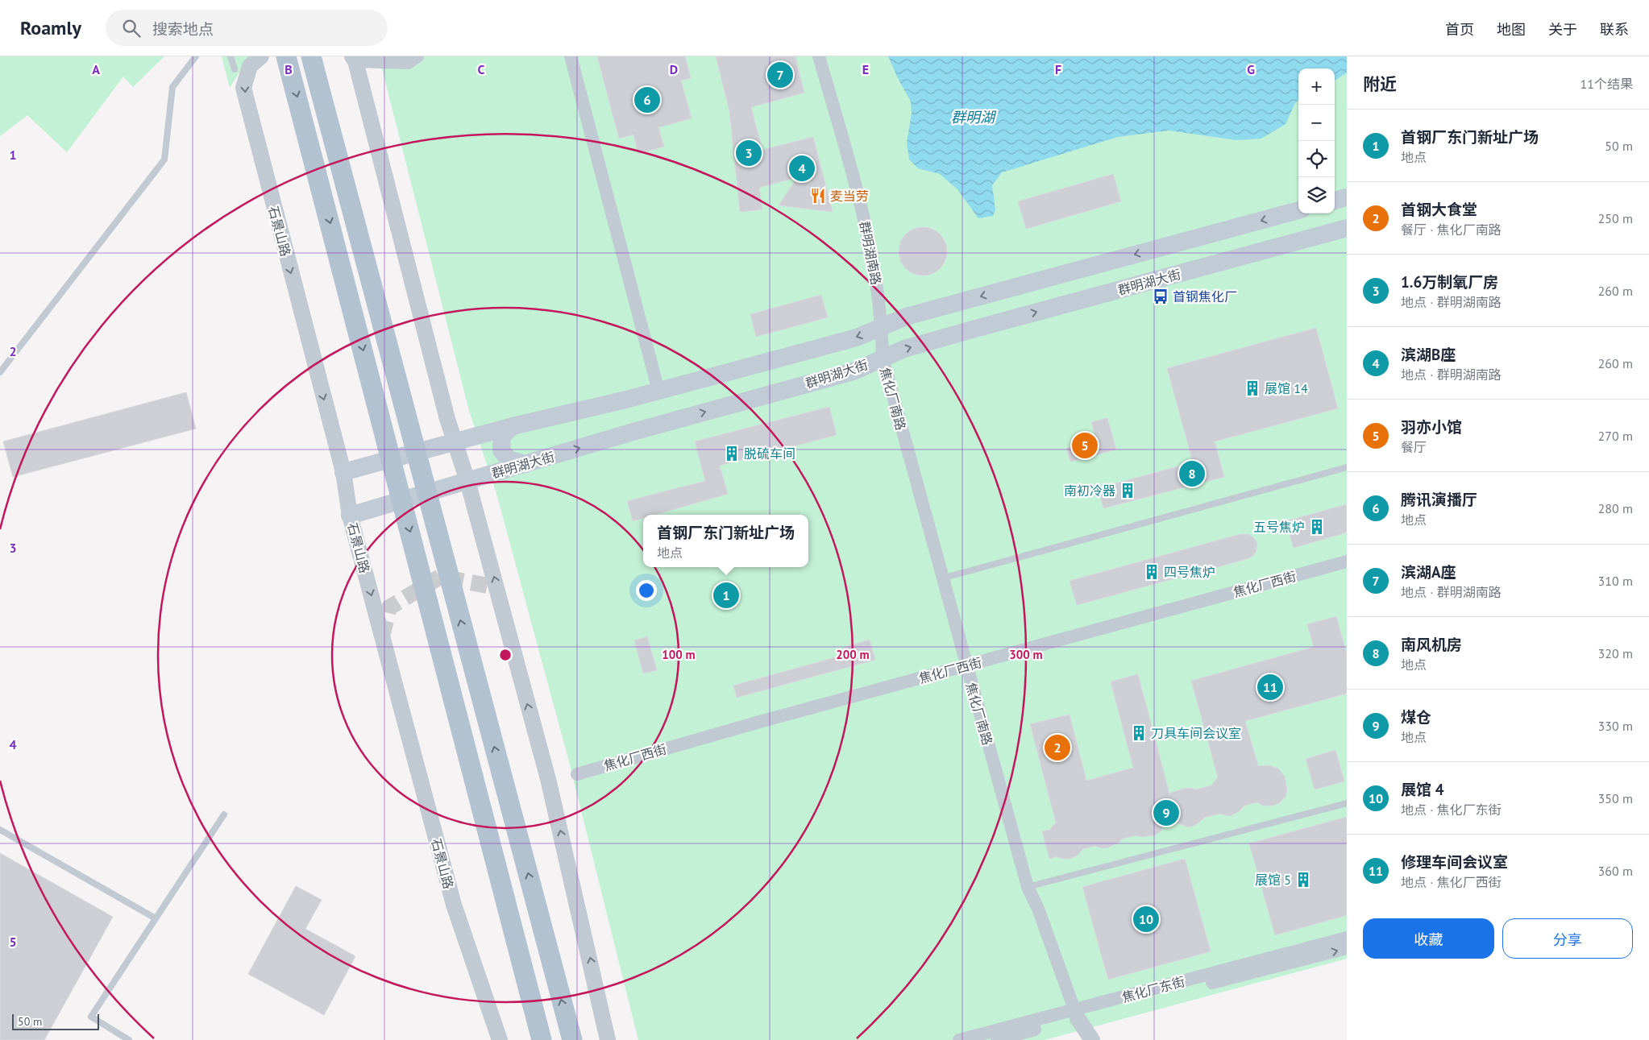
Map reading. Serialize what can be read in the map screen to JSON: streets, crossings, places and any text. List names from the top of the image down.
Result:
{
  "streets": {
    "main road": ["群明湖大街"],
    "street": [
      "石景山路",
      "群明湖南路",
      "焦化厂南路",
      "焦化厂西街",
      "焦化厂东街"
    ]
  },
  "crossings": [
    ["石景山路", "群明湖大街"],
    ["群明湖南路", "群明湖大街"],
    ["群明湖南路", "焦化厂南路"],
    ["群明湖大街", "焦化厂南路"],
    ["焦化厂南路", "焦化厂西街"],
    ["焦化厂南路", "焦化厂东街"]
  ],
  "water": ["群明湖"],
  "places": {
    "restaurant": ["麦当劳"],
    "bus stop": ["首钢焦化厂"],
    "building": [
      "展馆 14",
      "脱硫车间",
      "南初冷器",
      "五号焦炉",
      "四号焦炉",
      "刀具车间会议室",
      "展馆 5"
    ]
  },
  "scale_bar": "50 m",
  "page": {
    "header": "Roamly",
    "search": "搜索地点",
    "nav": [
      "首页",
      "地图",
      "关于",
      "联系"
    ],
    "heading": ["附近", "11个结果"],
    "pins": [
      "7",
      "6",
      "3",
      "4",
      "5",
      "8",
      "1",
      "11",
      "2",
      "9",
      "10"
    ],
    "map_buttons": ["+", "−"],
    "list": [
      {
        "mark": "1",
        "name": "首钢厂东门新址广场",
        "note": "地点",
        "value": "50 m"
      },
      {
        "mark": "2",
        "name": "首钢大食堂",
        "note": "餐厅 · 焦化厂南路",
        "value": "250 m"
      },
      {
        "mark": "3",
        "name": "1.6万制氧厂房",
        "note": "地点 · 群明湖南路",
        "value": "260 m"
      },
      {
        "mark": "4",
        "name": "滨湖B座",
        "note": "地点 · 群明湖南路",
        "value": "260 m"
      },
      {
        "mark": "5",
        "name": "羽亦小馆",
        "note": "餐厅",
        "value": "270 m"
      },
      {
        "mark": "6",
        "name": "腾讯演播厅",
        "note": "地点",
        "value": "280 m"
      },
      {
        "mark": "7",
        "name": "滨湖A座",
        "note": "地点 · 群明湖南路",
        "value": "310 m"
      },
      {
        "mark": "8",
        "name": "南风机房",
        "note": "地点",
        "value": "320 m"
      },
      {
        "mark": "9",
        "name": "煤仓",
        "note": "地点",
        "value": "330 m"
      },
      {
        "mark": "10",
        "name": "展馆 4",
        "note": "地点 · 焦化厂东街",
        "value": "350 m"
      },
      {
        "mark": "11",
        "name": "修理车间会议室",
        "note": "地点 · 焦化厂西街",
        "value": "360 m"
      }
    ],
    "popup": ["首钢厂东门新址广场", "地点"],
    "buttons": ["收藏", "分享"],
    "scale": "50 m"
  },
  "grid": {
    "columns": [
      "A",
      "B",
      "C",
      "D",
      "E",
      "F",
      "G"
    ],
    "rows": [
      "1",
      "2",
      "3",
      "4",
      "5"
    ]
  },
  "rings": ["100 m", "200 m", "300 m"]
}
